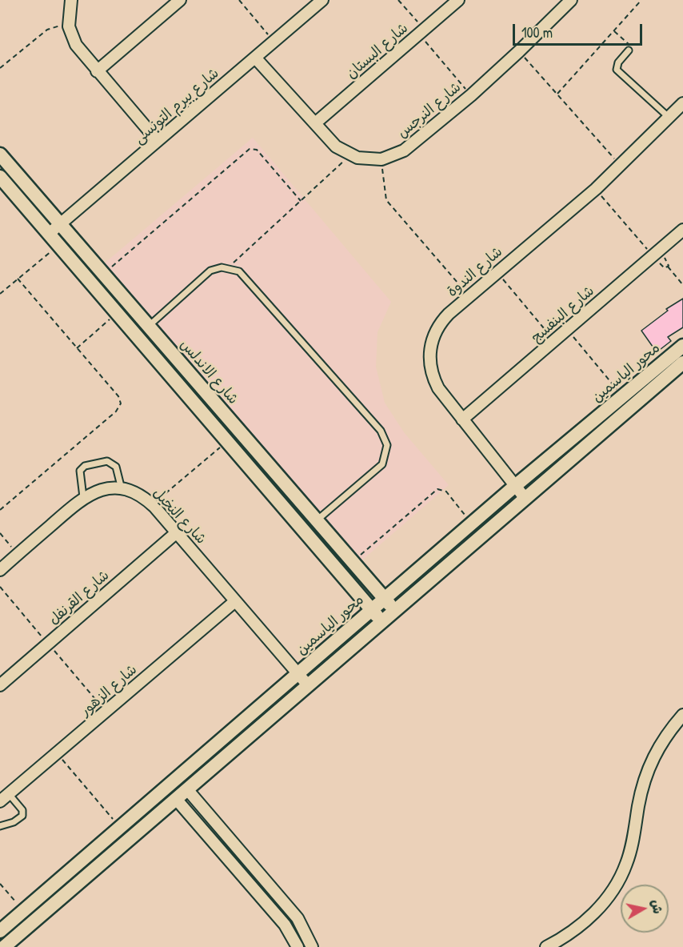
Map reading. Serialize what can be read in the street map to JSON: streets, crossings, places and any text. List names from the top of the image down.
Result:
{
  "streets": {
    "street": [
      "شارع البستان",
      "شارع بيرم التونسى",
      "شارع النرجس",
      "شارع الندوة",
      "شارع البنفسج",
      "شارع الاندلس",
      "محور الياسمين",
      "شارع النخيل",
      "شارع القرنفل",
      "شارع الزهور"
    ]
  },
  "crossings": [
    ["شارع البستان", "شارع النرجس"],
    ["شارع بيرم التونسى", "شارع النرجس"],
    ["شارع بيرم التونسى", "شارع الاندلس"],
    ["شارع الندوة", "شارع البنفسج"],
    ["شارع الندوة", "محور الياسمين"],
    ["شارع الاندلس", "محور الياسمين"],
    ["محور الياسمين", "شارع النخيل"],
    ["شارع النخيل", "شارع القرنفل"],
    ["شارع النخيل", "شارع الزهور"]
  ],
  "scale_bar": "100 m",
  "north": "right"
}
